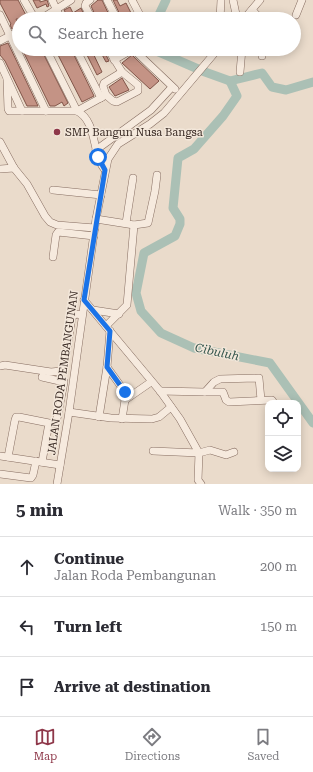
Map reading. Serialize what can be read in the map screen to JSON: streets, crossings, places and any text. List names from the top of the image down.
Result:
{
  "streets": {
    "street": ["JALAN RODA PEMBANGUNAN"]
  },
  "water": ["Cibuluh"],
  "places": ["SMP Bangun Nusa Bangsa"],
  "page": {
    "search": "Search here",
    "heading": ["5 min", "Walk · 350 m"],
    "list": [
      ["Continue", "Jalan Roda Pembangunan", "200 m"],
      ["Turn left", "150 m"],
      "Arrive at destination"
    ],
    "nav": ["Map", "Directions", "Saved"]
  }
}
